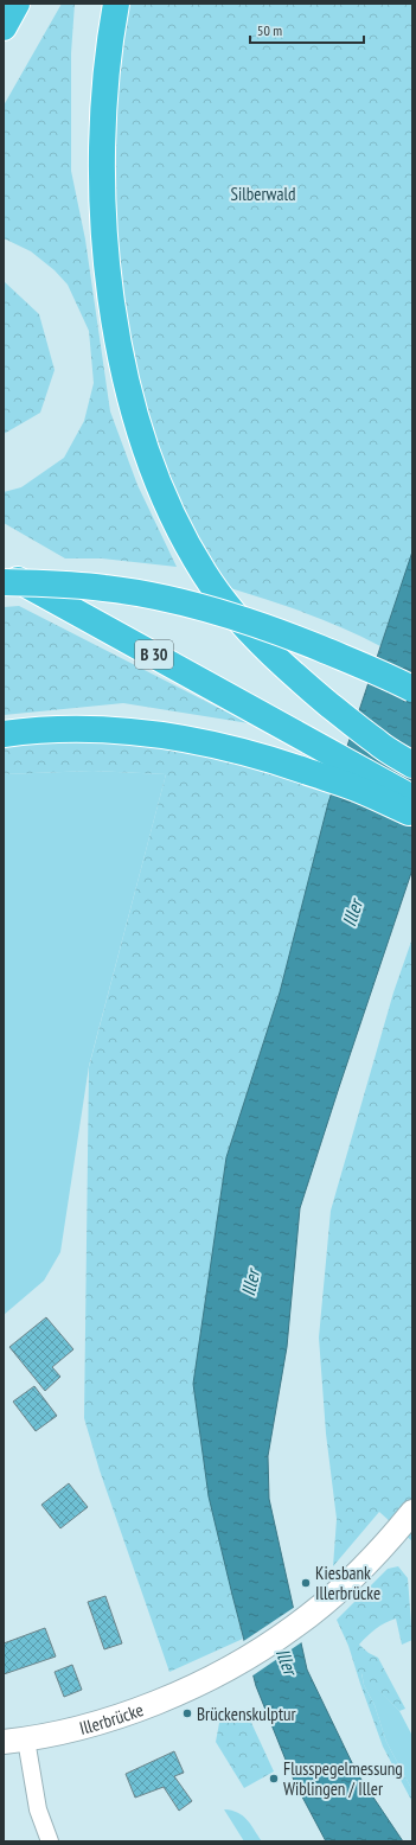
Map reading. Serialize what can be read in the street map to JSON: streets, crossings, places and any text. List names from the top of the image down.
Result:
{
  "streets": {
    "highway": ["B 30"],
    "main road": ["Illerbrücke"]
  },
  "water": ["Iller"],
  "parks": ["Silberwald"],
  "places": ["Kiesbank Illerbrücke", "Brückenskulptur", "Flusspegelmessung Wiblingen / Iller"],
  "scale_bar": "50 m"
}
